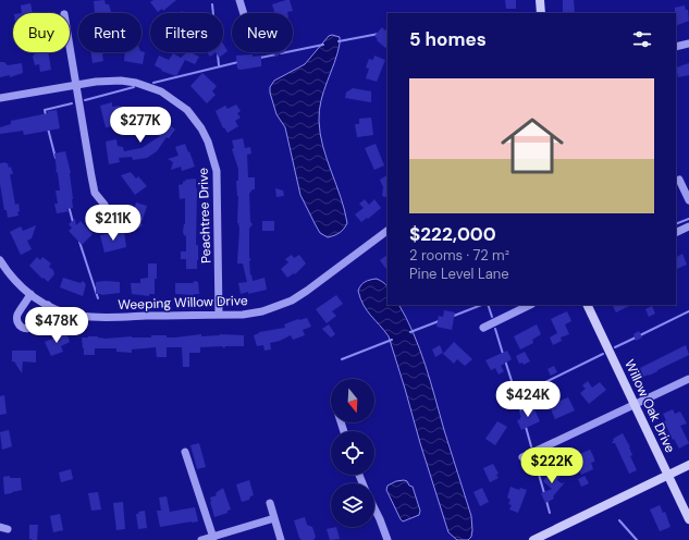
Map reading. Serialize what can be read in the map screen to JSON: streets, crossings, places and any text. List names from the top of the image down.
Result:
{
  "streets": {
    "street": ["Peachtree Drive", "Weeping Willow Drive", "Willow Oak Drive"]
  },
  "crossings": [
    ["Peachtree Drive", "Weeping Willow Drive"]
  ],
  "north": "bottom",
  "page": {
    "chip": [
      "Buy",
      "Rent",
      "Filters",
      "New"
    ],
    "heading": "5 homes",
    "list": [
      {
        "name": "$222,000",
        "note": "2 rooms · 72 m² · Pine Level Lane"
      }
    ],
    "price": [
      "$277K",
      "$211K",
      "$478K",
      "$424K",
      "$222K"
    ]
  }
}
